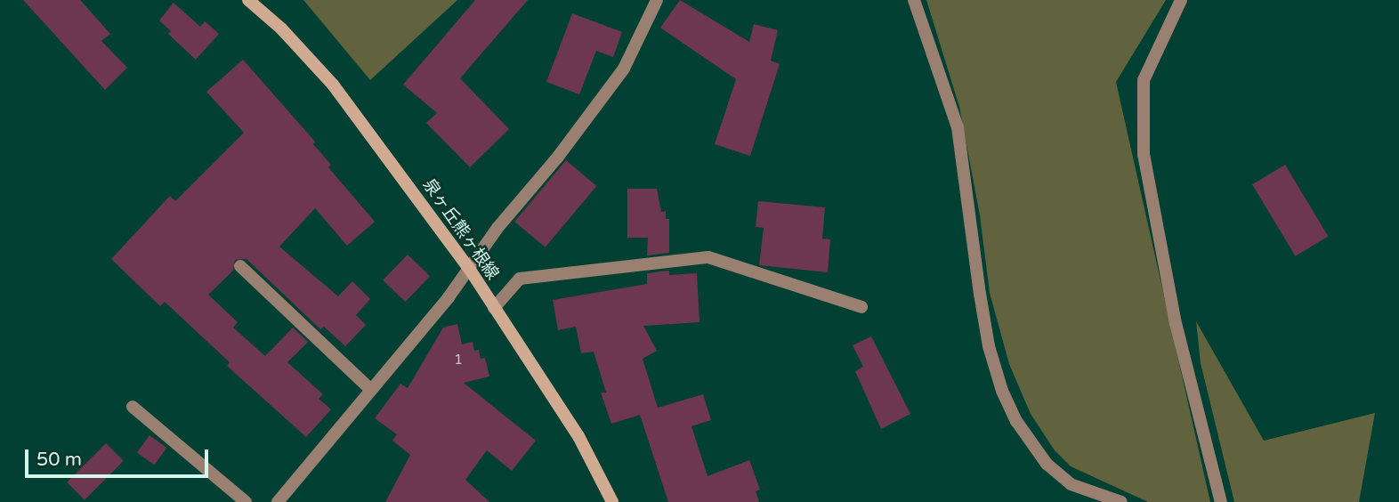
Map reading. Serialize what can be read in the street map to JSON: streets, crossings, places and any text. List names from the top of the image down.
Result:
{
  "streets": {
    "main road": ["泉ヶ丘熊ヶ根線"]
  },
  "house_numbers": ["1"],
  "scale_bar": "50 m"
}
